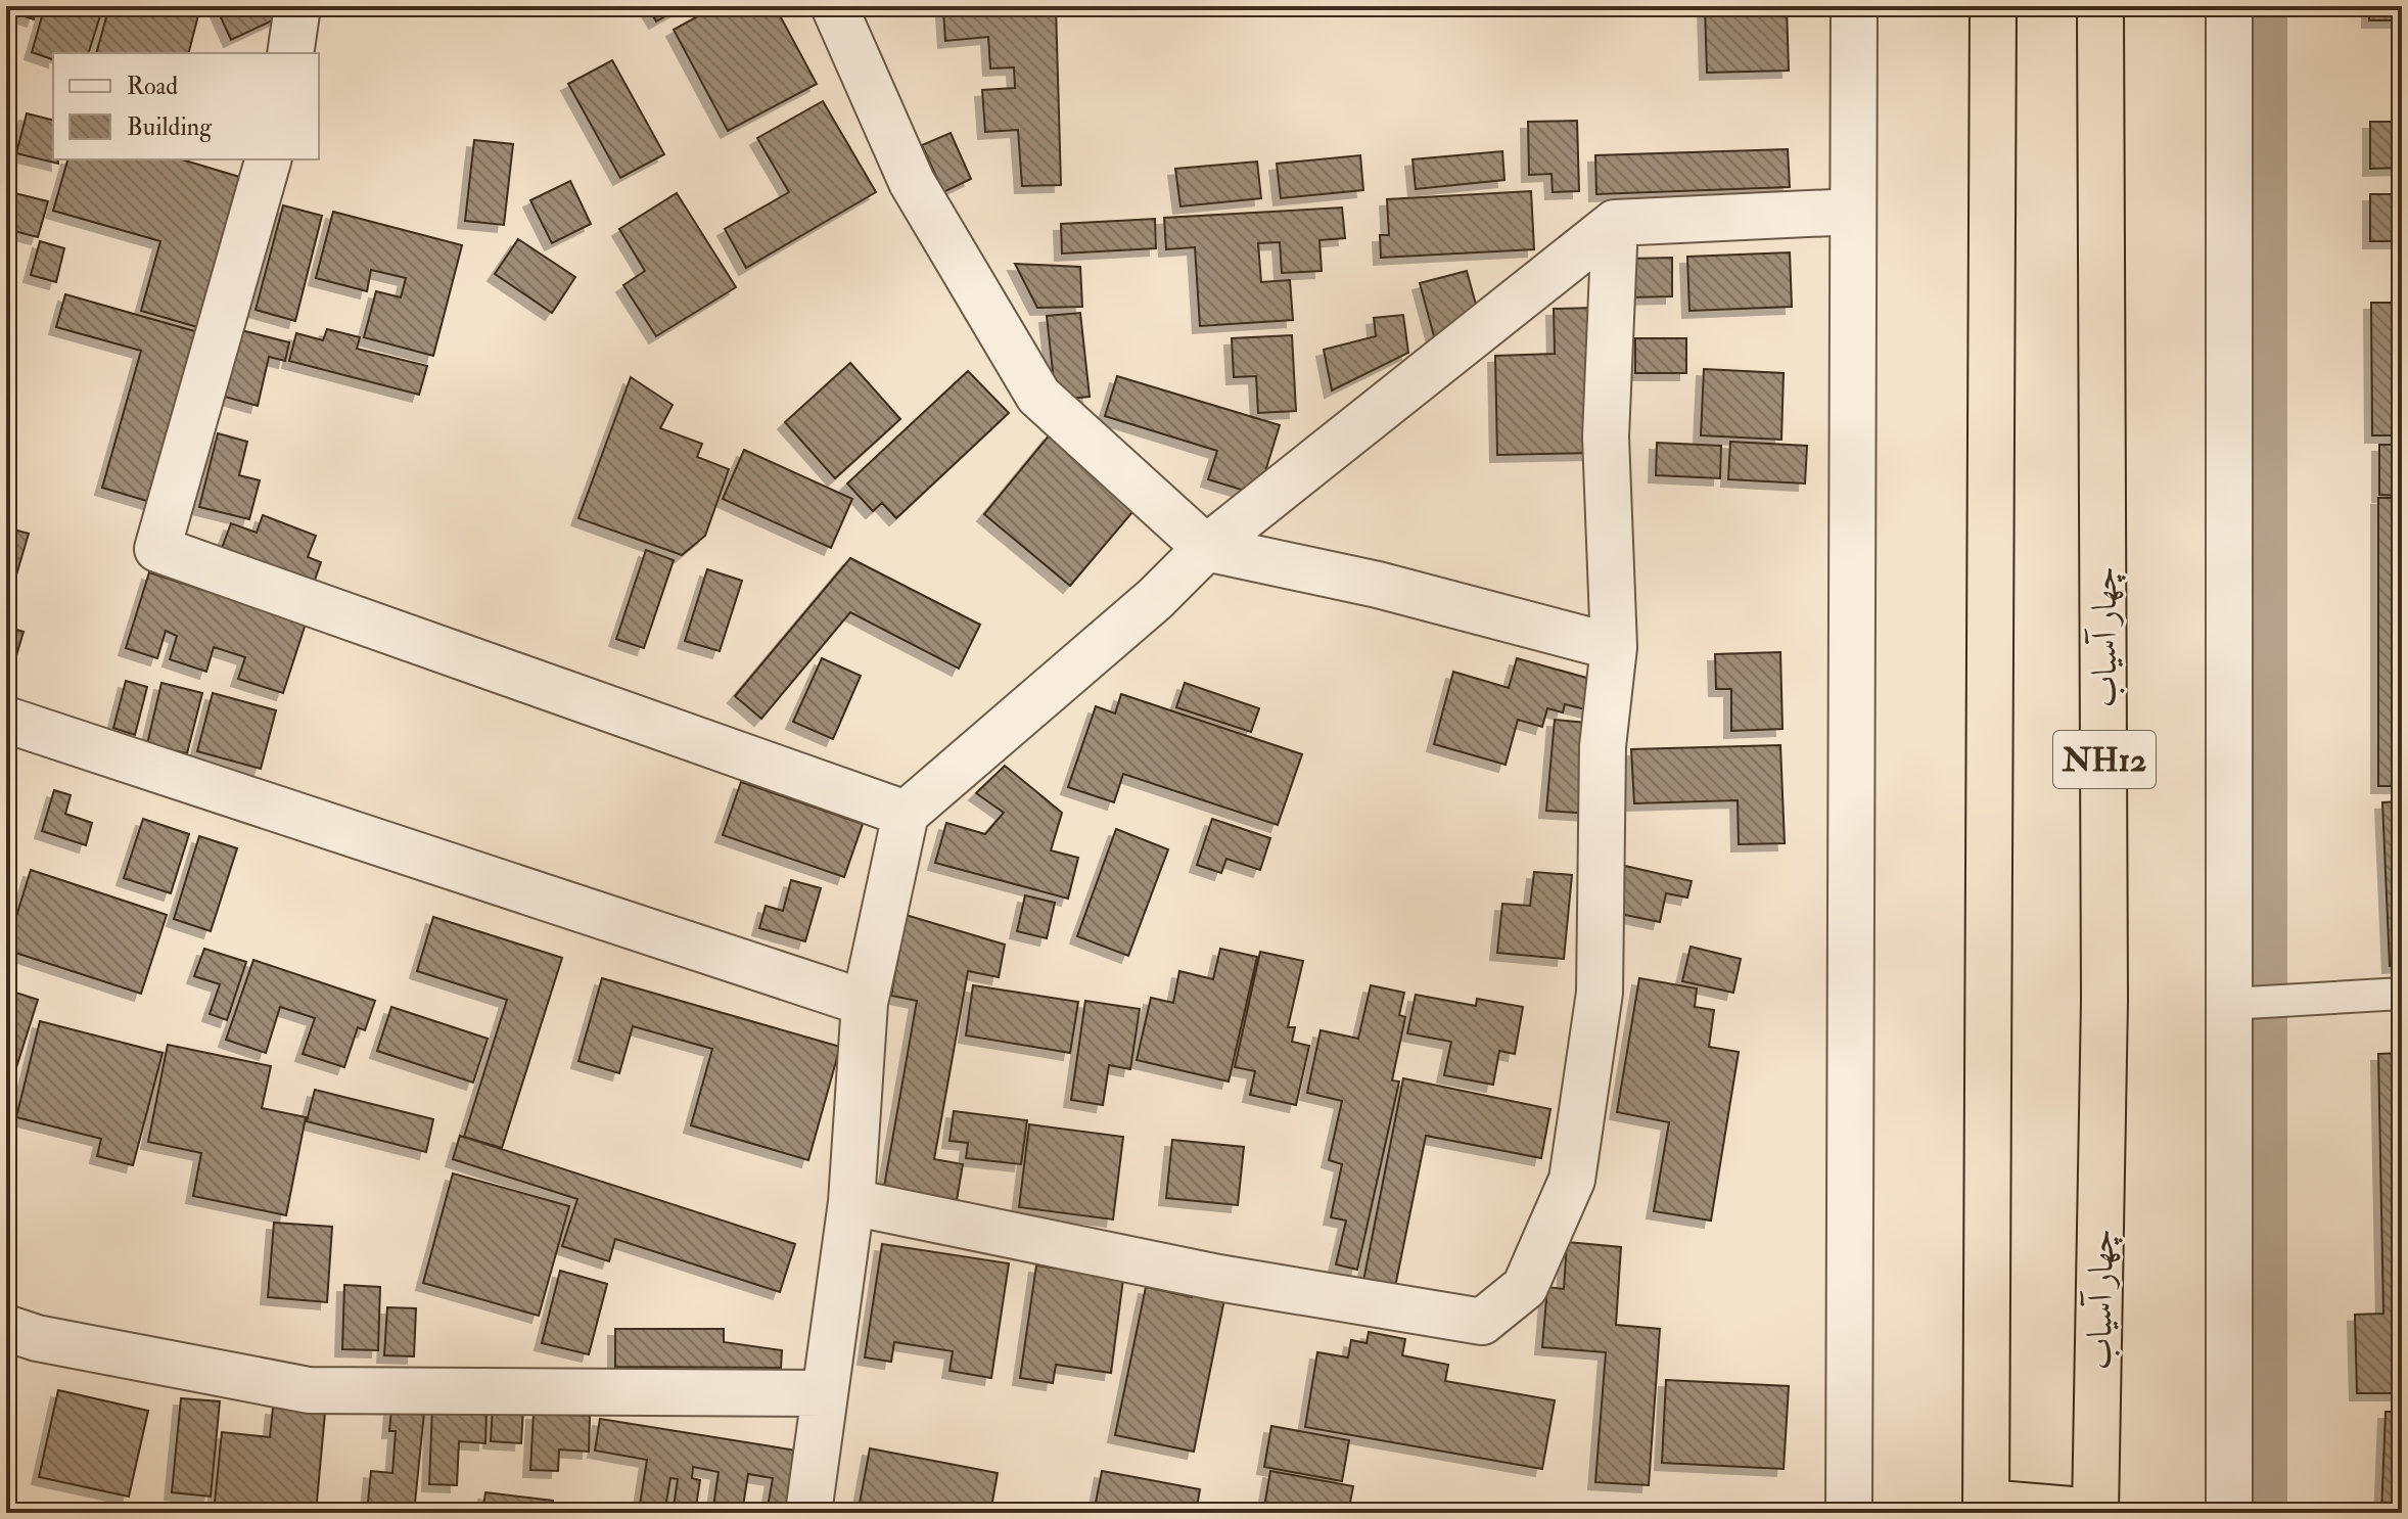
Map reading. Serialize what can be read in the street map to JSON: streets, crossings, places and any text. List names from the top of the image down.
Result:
{
  "streets": {
    "highway": ["چهار آسیاب", "NH12"]
  },
  "legend": ["Road", "Building"]
}
